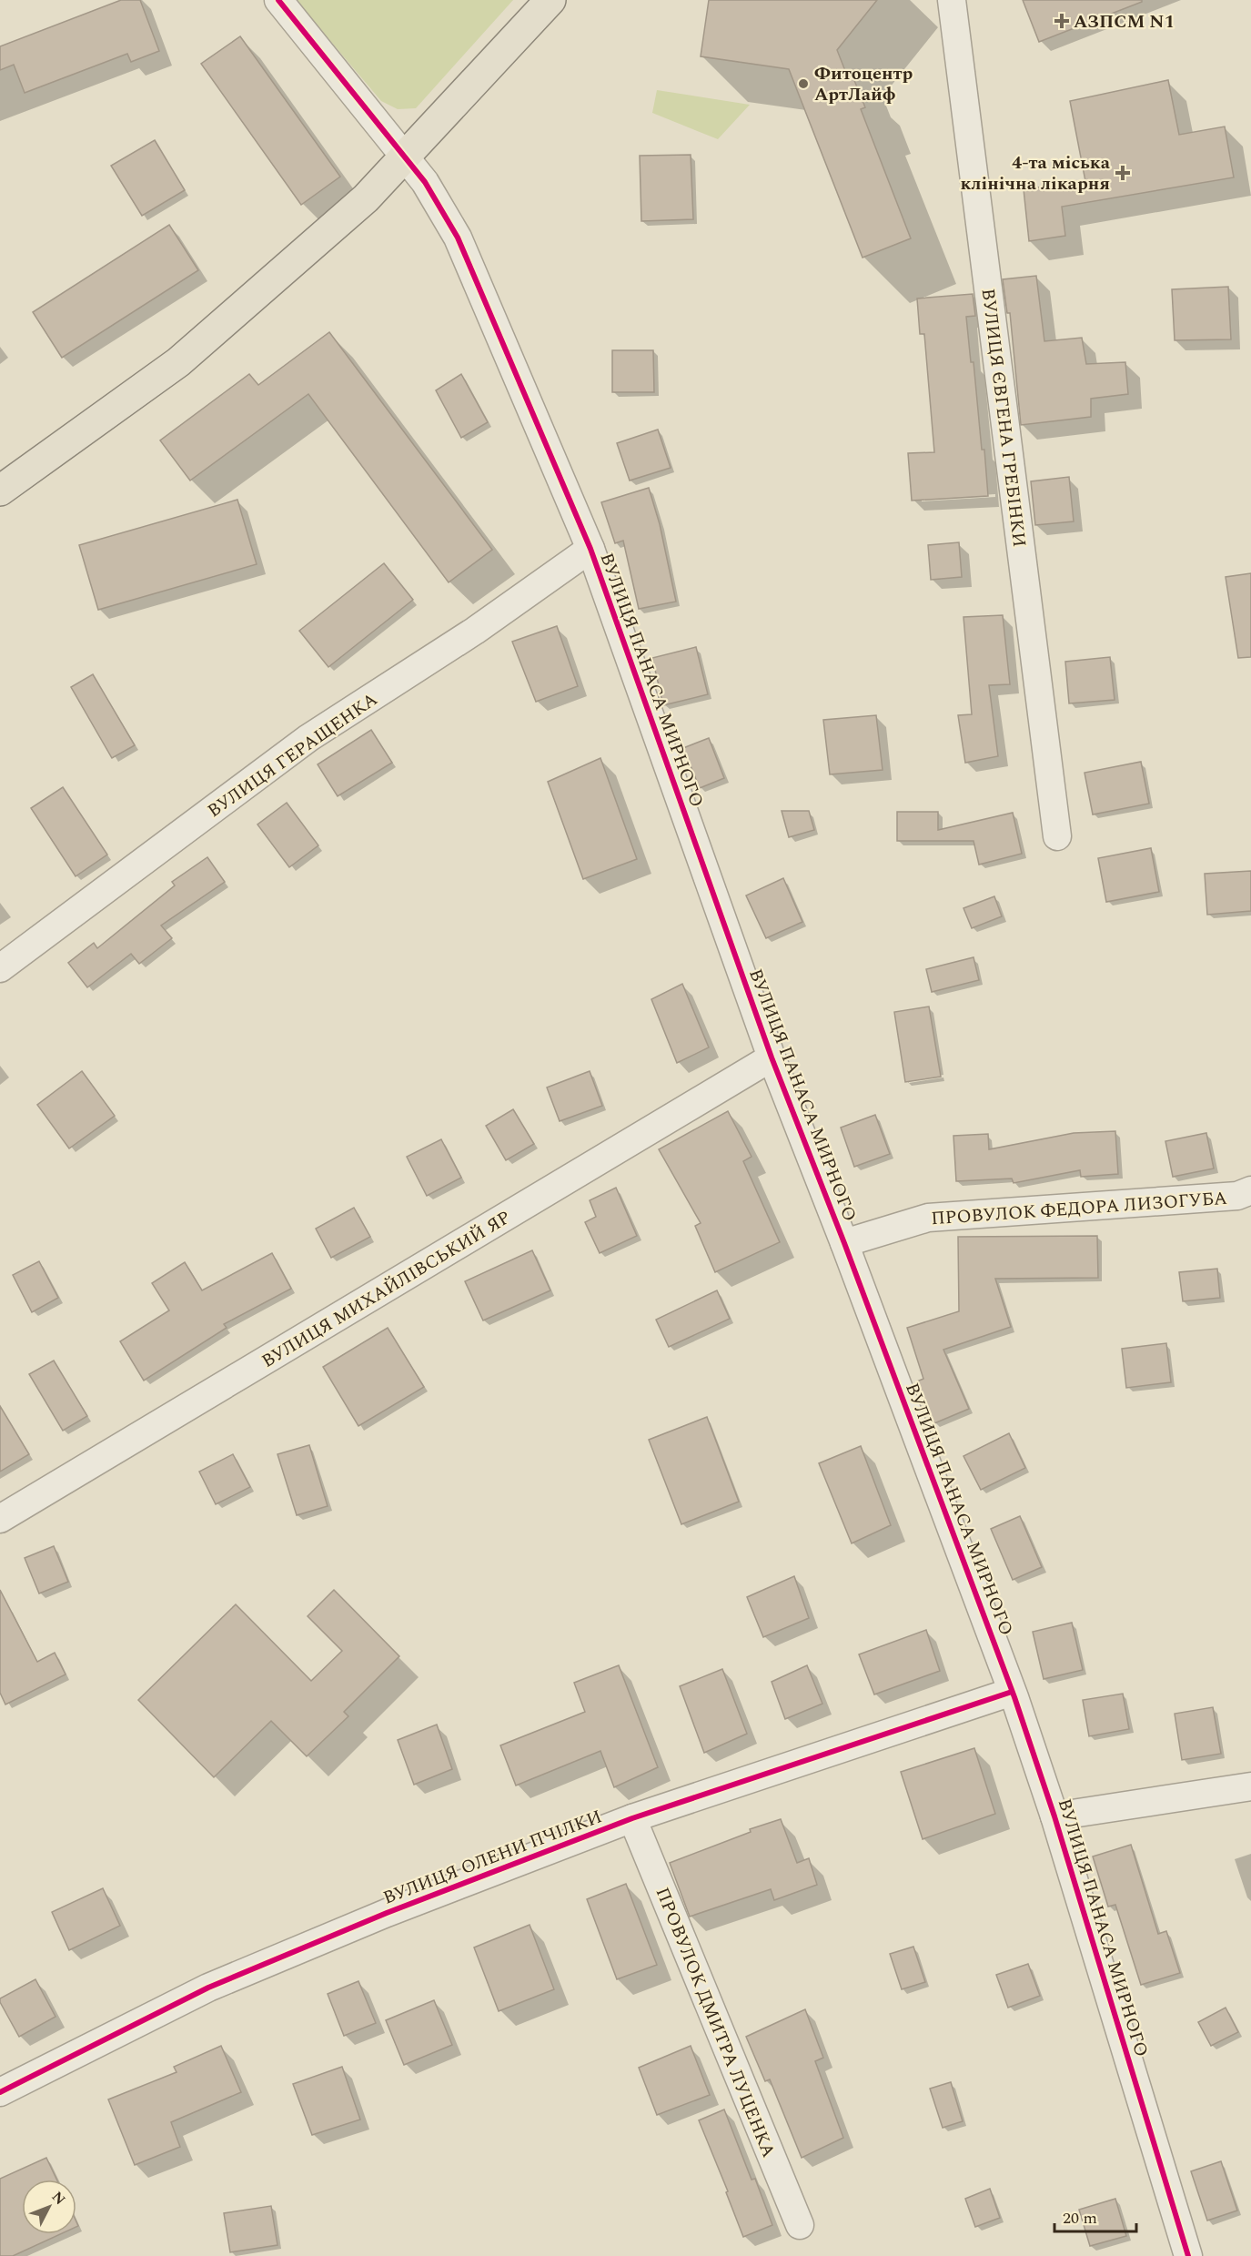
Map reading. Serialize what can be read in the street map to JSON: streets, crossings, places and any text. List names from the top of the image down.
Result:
{
  "streets": {
    "street": [
      "ВУЛИЦЯ ЄВГЕНА ГРЕБІНКИ",
      "ВУЛИЦЯ ПАНАСА МИРНОГО",
      "ВУЛИЦЯ ГЕРАЩЕНКА",
      "ПРОВУЛОК ФЕДОРА ЛИЗОГУБА",
      "ВУЛИЦЯ МИХАЙЛІВСЬКИЙ ЯР",
      "ВУЛИЦЯ ОЛЕНИ ПЧІЛКИ",
      "ПРОВУЛОК ДМИТРА ЛУЦЕНКА"
    ]
  },
  "crossings": [
    ["ВУЛИЦЯ ПАНАСА МИРНОГО", "ВУЛИЦЯ ГЕРАЩЕНКА"],
    ["ВУЛИЦЯ ПАНАСА МИРНОГО", "ПРОВУЛОК ФЕДОРА ЛИЗОГУБА"],
    ["ВУЛИЦЯ ПАНАСА МИРНОГО", "ВУЛИЦЯ МИХАЙЛІВСЬКИЙ ЯР"],
    ["ВУЛИЦЯ ПАНАСА МИРНОГО", "ВУЛИЦЯ ОЛЕНИ ПЧІЛКИ"],
    ["ВУЛИЦЯ ОЛЕНИ ПЧІЛКИ", "ПРОВУЛОК ДМИТРА ЛУЦЕНКА"]
  ],
  "places": {
    "health": ["АЗПСМ N1", "4-та міська клінічна лікарня"],
    "other": ["Фитоцентр АртЛайф"]
  },
  "scale_bar": "20 m",
  "north": "top right"
}
